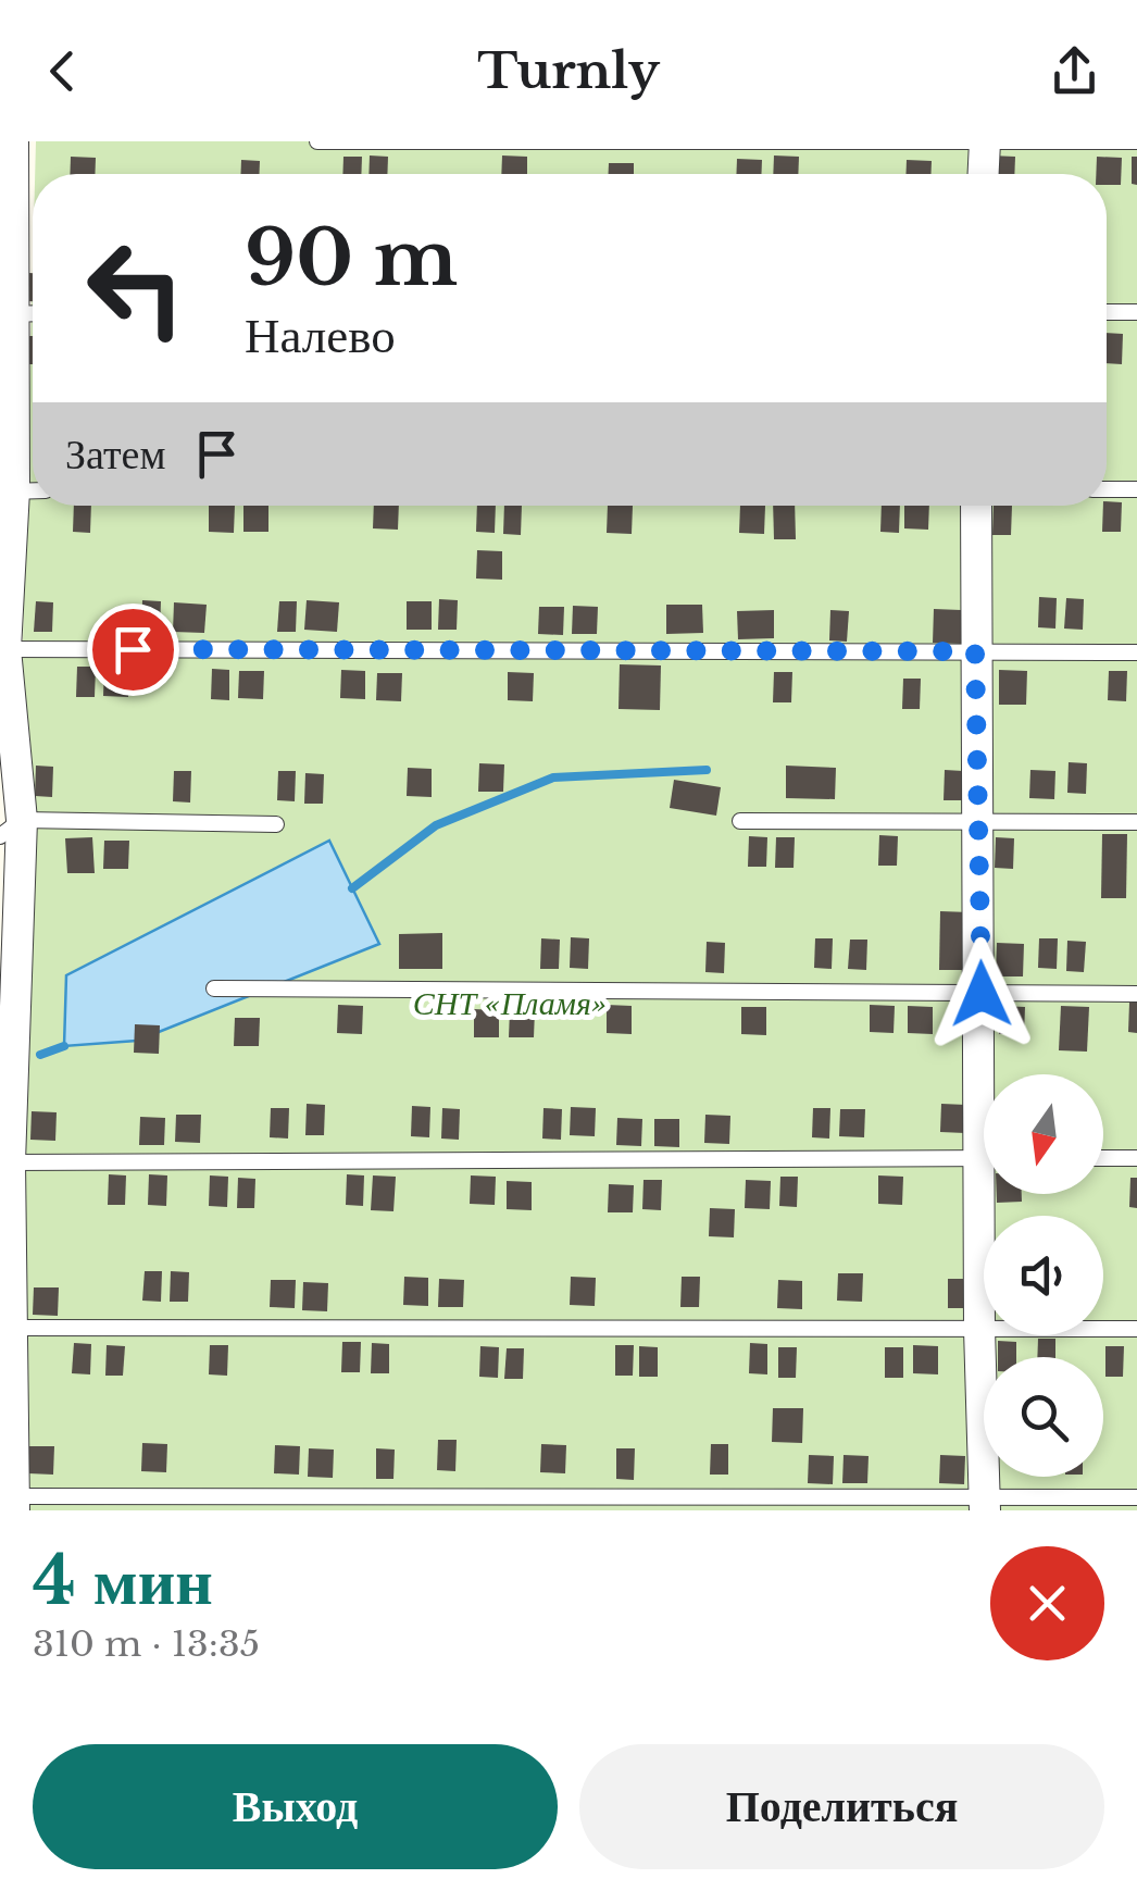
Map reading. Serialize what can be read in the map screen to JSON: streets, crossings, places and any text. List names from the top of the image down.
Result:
{
  "parks": ["СНТ «Пламя»"],
  "north": "bottom",
  "page": {
    "header": "Turnly",
    "turn": ["90 m", "Налево"],
    "then": "Затем",
    "heading": ["4 мин", "310 m · 13:35"],
    "buttons": ["Выход", "Поделиться"]
  }
}
